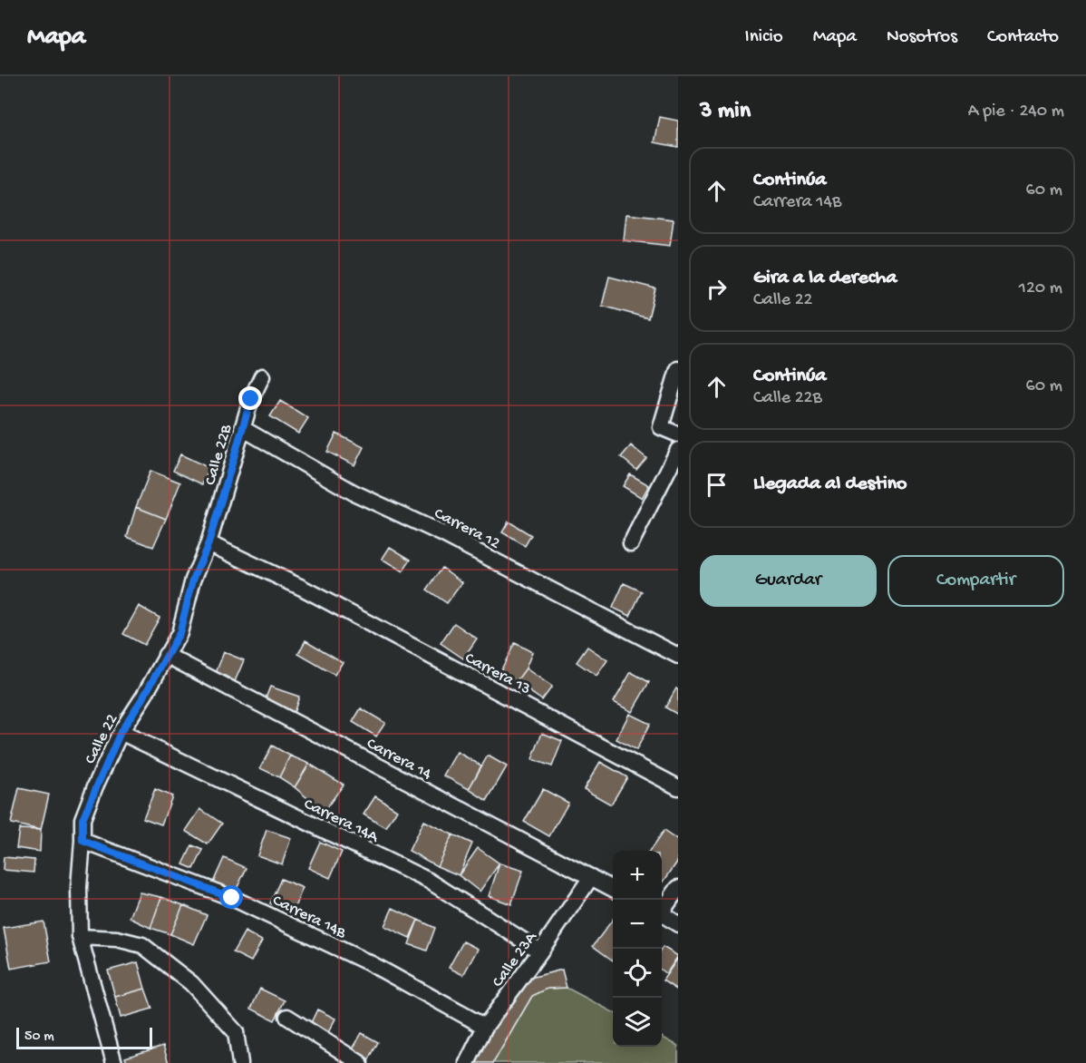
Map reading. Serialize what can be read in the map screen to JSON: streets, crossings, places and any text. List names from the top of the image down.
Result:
{
  "streets": {
    "street": [
      "Calle 22B",
      "Carrera 12",
      "Carrera 13",
      "Calle 22",
      "Carrera 14",
      "Carrera 14A",
      "Carrera 14B",
      "Calle 23A"
    ]
  },
  "crossings": [
    ["Calle 22B", "Carrera 12"],
    ["Calle 22B", "Carrera 13"],
    ["Calle 22B", "Calle 22"],
    ["Carrera 13", "Calle 22"],
    ["Calle 22", "Carrera 14"],
    ["Calle 22", "Carrera 14A"],
    ["Calle 22", "Carrera 14B"],
    ["Carrera 14", "Calle 23A"],
    ["Carrera 14A", "Calle 23A"],
    ["Carrera 14B", "Calle 23A"]
  ],
  "scale_bar": "50 m",
  "page": {
    "header": "Mapa",
    "nav": [
      "Inicio",
      "Mapa",
      "Nosotros",
      "Contacto"
    ],
    "heading": ["3 min", "A pie · 240 m"],
    "list": [
      ["Continúa", "Carrera 14B", "60 m"],
      ["Gira a la derecha", "Calle 22", "120 m"],
      ["Continúa", "Calle 22B", "60 m"],
      "Llegada al destino"
    ],
    "buttons": ["Guardar", "Compartir"],
    "map_buttons": ["+", "−"],
    "scale": "50 m"
  }
}
